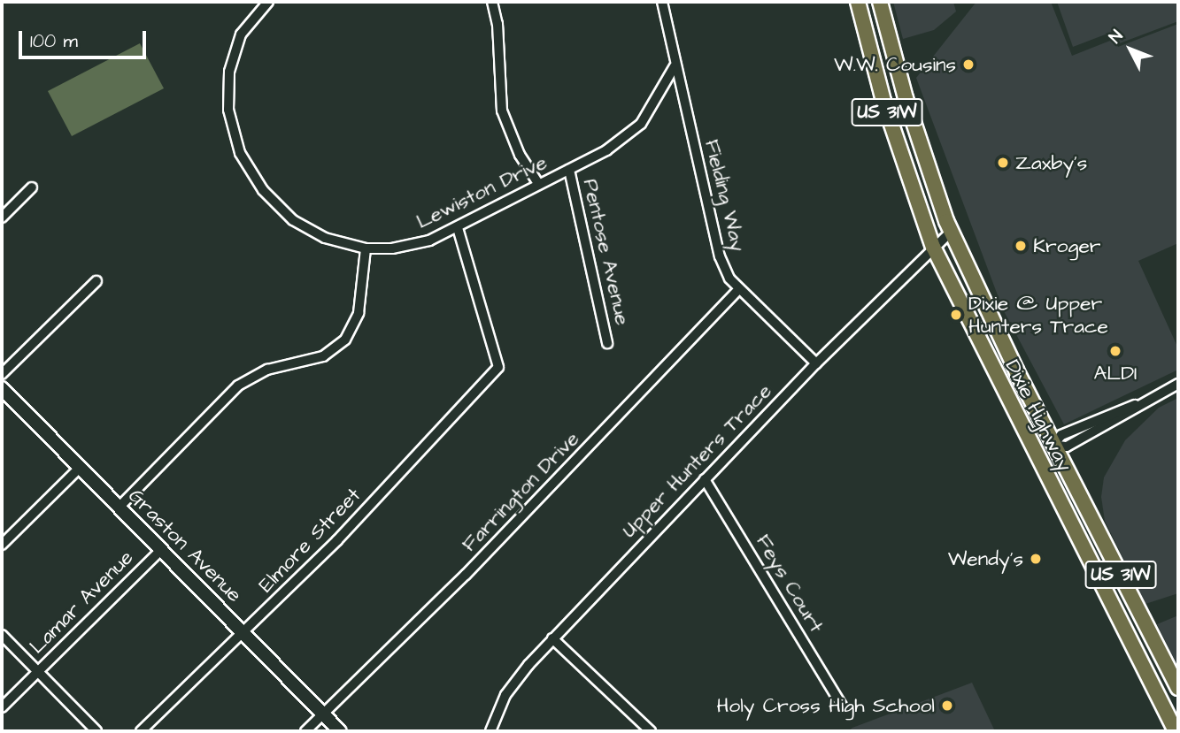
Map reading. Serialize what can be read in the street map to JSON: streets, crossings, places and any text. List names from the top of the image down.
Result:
{
  "streets": {
    "main road": ["US 31W", "Dixie Highway"],
    "street": [
      "Lewiston Drive",
      "Fielding Way",
      "Pentose Avenue",
      "Upper Hunters Trace",
      "Farrington Drive",
      "Elmore Street",
      "Graston Avenue",
      "Feys Court",
      "Lamar Avenue"
    ]
  },
  "crossings": [
    ["Lewiston Drive", "Fielding Way"],
    ["Lewiston Drive", "Pentose Avenue"],
    ["Lewiston Drive", "Elmore Street"],
    ["Fielding Way", "Upper Hunters Trace"],
    ["Fielding Way", "Farrington Drive"],
    ["Dixie Highway", "Upper Hunters Trace"],
    ["Upper Hunters Trace", "Feys Court"],
    ["Farrington Drive", "Graston Avenue"],
    ["Elmore Street", "Graston Avenue"],
    ["Graston Avenue", "Lamar Avenue"]
  ],
  "places": [
    "W.W. Cousins",
    "Zaxby's",
    "Kroger",
    "Dixie @ Upper Hunters Trace",
    "ALDI",
    "Wendy's",
    "Holy Cross High School"
  ],
  "scale_bar": "100 m",
  "north": "top left"
}
